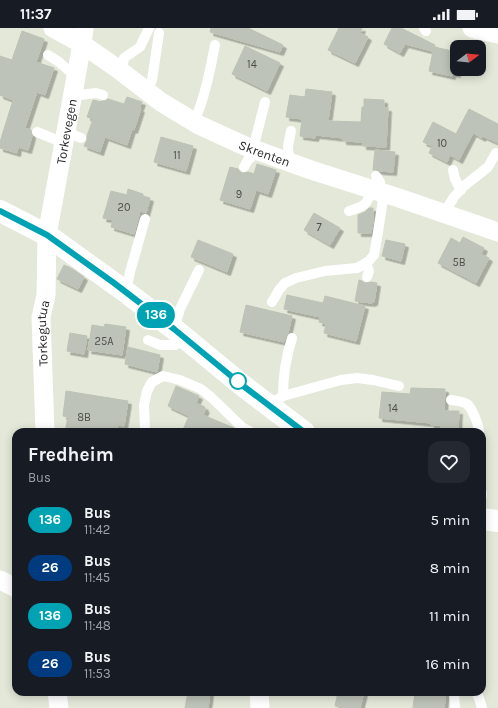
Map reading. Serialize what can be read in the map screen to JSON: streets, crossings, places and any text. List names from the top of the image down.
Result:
{
  "streets": {
    "street": ["Torkevegen", "Skrenten", "Torkegutua"]
  },
  "crossings": [
    ["Torkevegen", "Skrenten"],
    ["Torkevegen", "Torkegutua"]
  ],
  "lines": ["bus line 136"],
  "house_numbers": [
    "14",
    "10",
    "11",
    "9",
    "20",
    "7",
    "5B",
    "25A",
    "14",
    "8B"
  ],
  "north": "right",
  "page": {
    "status": "11:37",
    "on_map": "136",
    "heading": ["Fredheim", "Bus"],
    "list": [
      {
        "mark": "136",
        "name": "Bus",
        "note": "11:42",
        "value": "5 min"
      },
      {
        "mark": "26",
        "name": "Bus",
        "note": "11:45",
        "value": "8 min"
      },
      {
        "mark": "136",
        "name": "Bus",
        "note": "11:48",
        "value": "11 min"
      },
      {
        "mark": "26",
        "name": "Bus",
        "note": "11:53",
        "value": "16 min"
      }
    ]
  }
}
